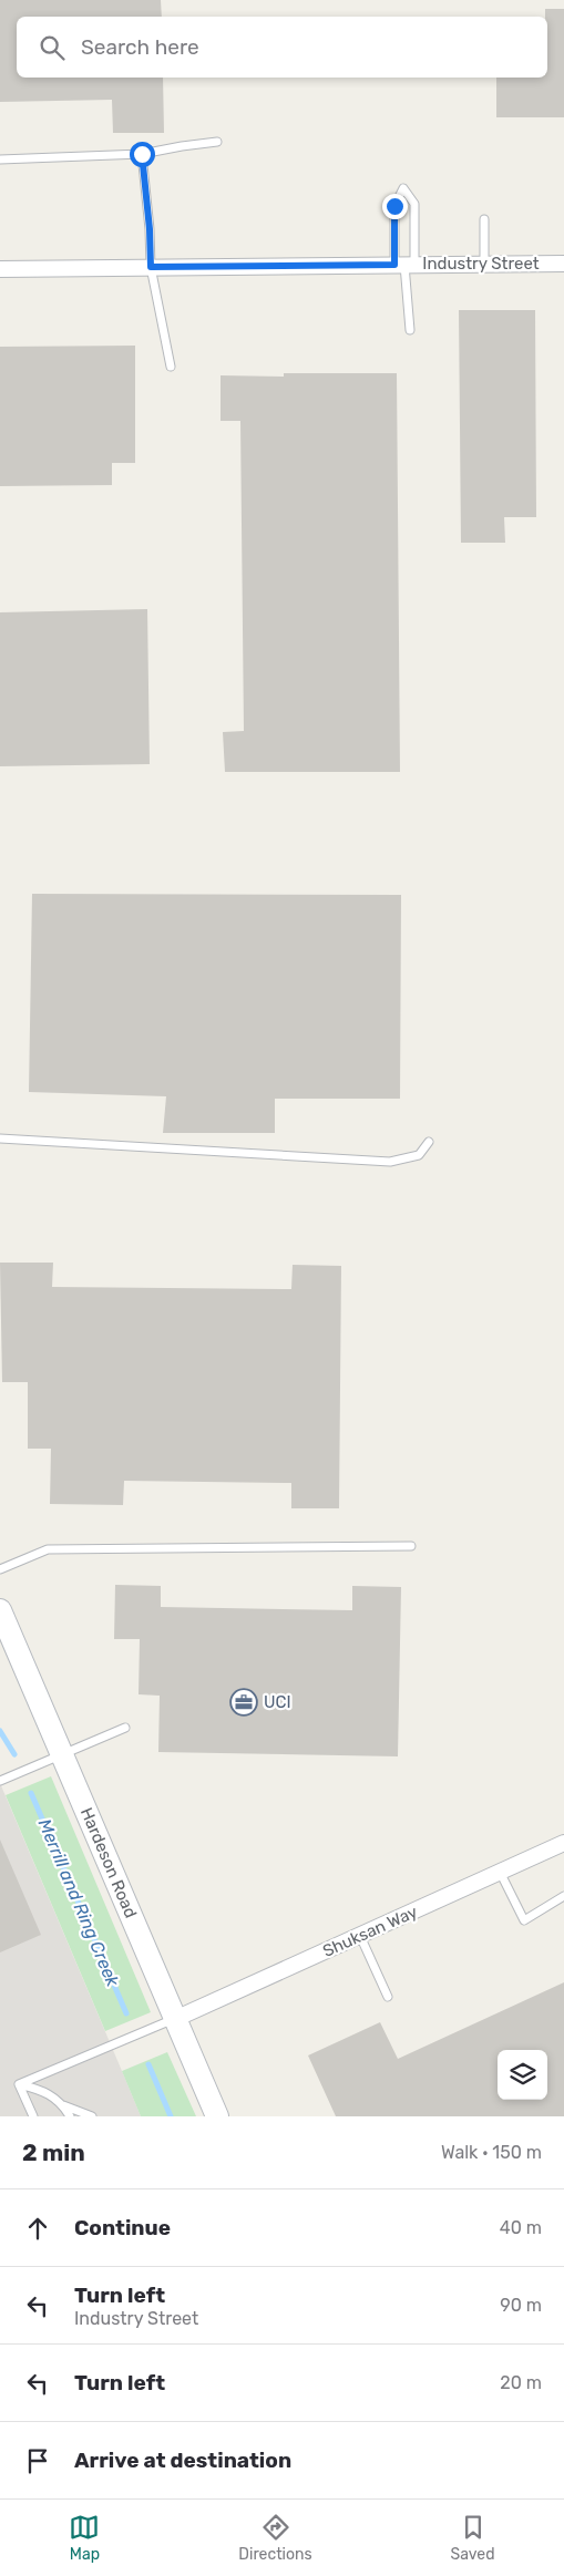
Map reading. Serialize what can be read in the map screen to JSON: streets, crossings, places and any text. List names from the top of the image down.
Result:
{
  "streets": {
    "street": ["Industry Street", "Hardeson Road", "Shuksan Way"]
  },
  "crossings": [
    ["Hardeson Road", "Shuksan Way"]
  ],
  "water": ["Merrill and Ring Creek"],
  "places": {
    "office": ["UCI"]
  },
  "page": {
    "search": "Search here",
    "heading": ["2 min", "Walk · 150 m"],
    "list": [
      ["Continue", "40 m"],
      ["Turn left", "Industry Street", "90 m"],
      ["Turn left", "20 m"],
      "Arrive at destination"
    ],
    "nav": ["Map", "Directions", "Saved"]
  }
}
